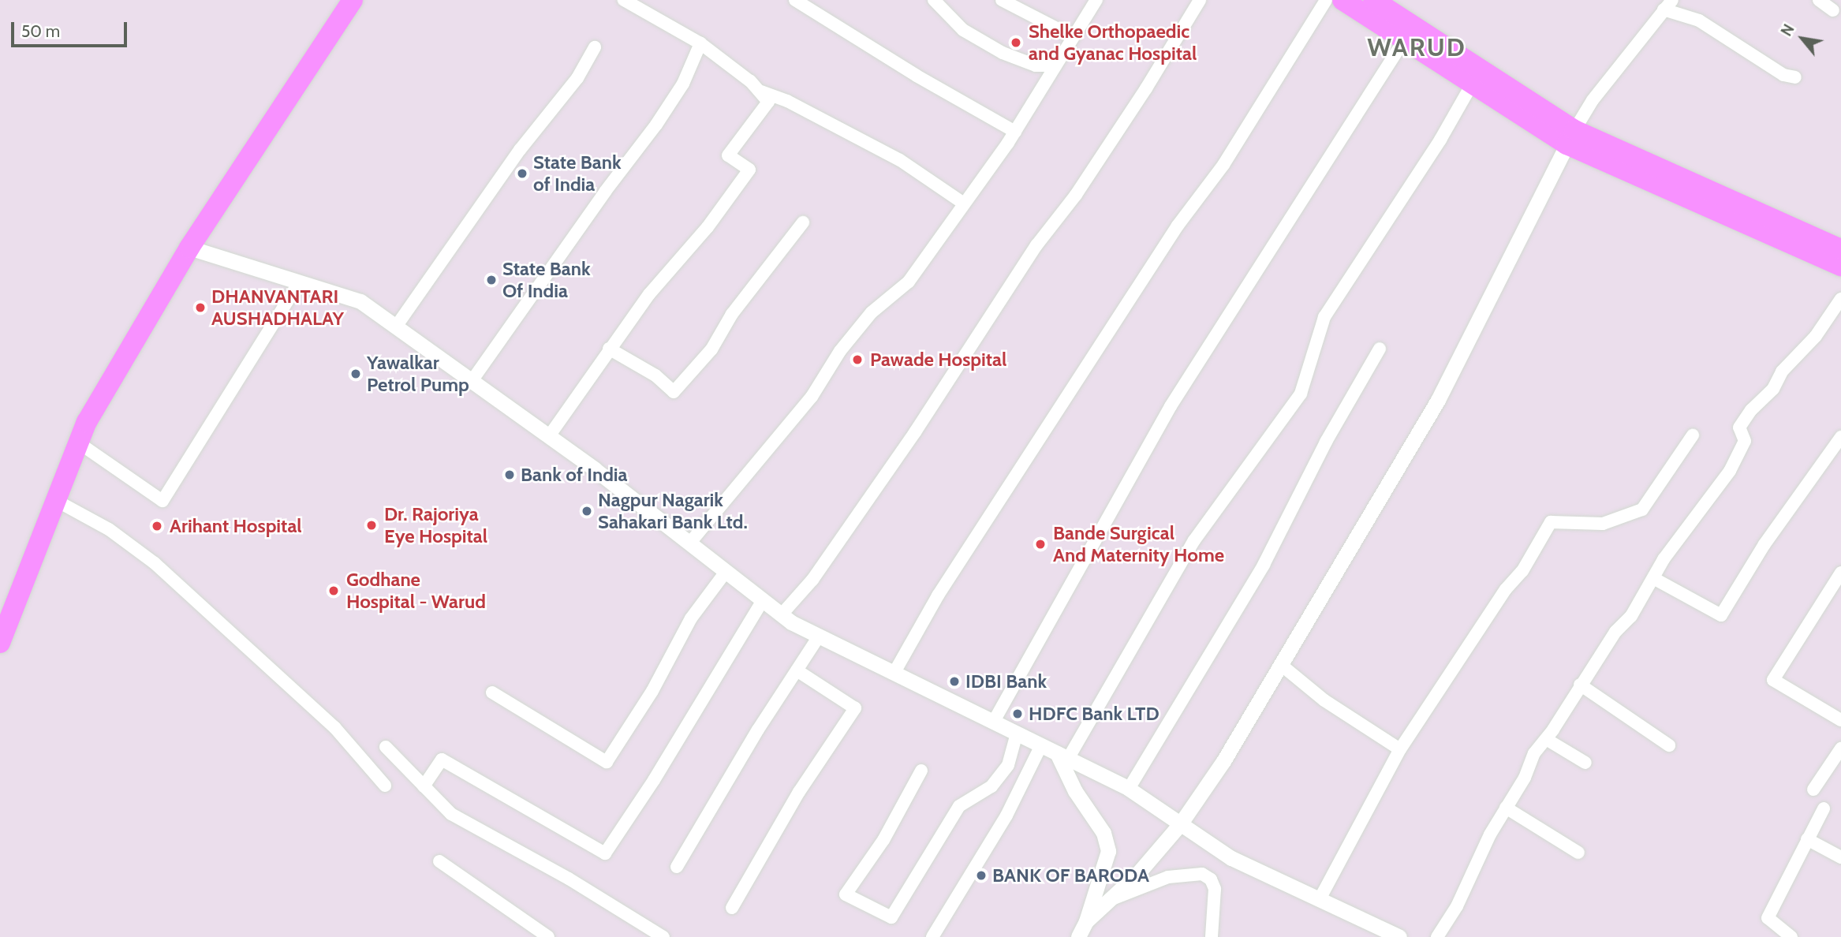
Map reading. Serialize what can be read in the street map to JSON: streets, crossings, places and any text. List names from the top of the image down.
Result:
{
  "districts": ["WARUD"],
  "places": [
    "Shelke Orthopaedic and Gyanac Hospital",
    "State Bank of India",
    "State Bank Of India",
    "DHANVANTARI AUSHADHALAY",
    "Pawade Hospital",
    "Yawalkar Petrol Pump",
    "Bank of India",
    "Nagpur Nagarik Sahakari Bank Ltd.",
    "Dr. Rajoriya Eye Hospital",
    "Arihant Hospital",
    "Bande Surgical And Maternity Home",
    "Godhane Hospital - Warud",
    "IDBI Bank",
    "HDFC Bank LTD",
    "BANK OF BARODA"
  ],
  "scale_bar": "50 m",
  "north": "top left"
}
